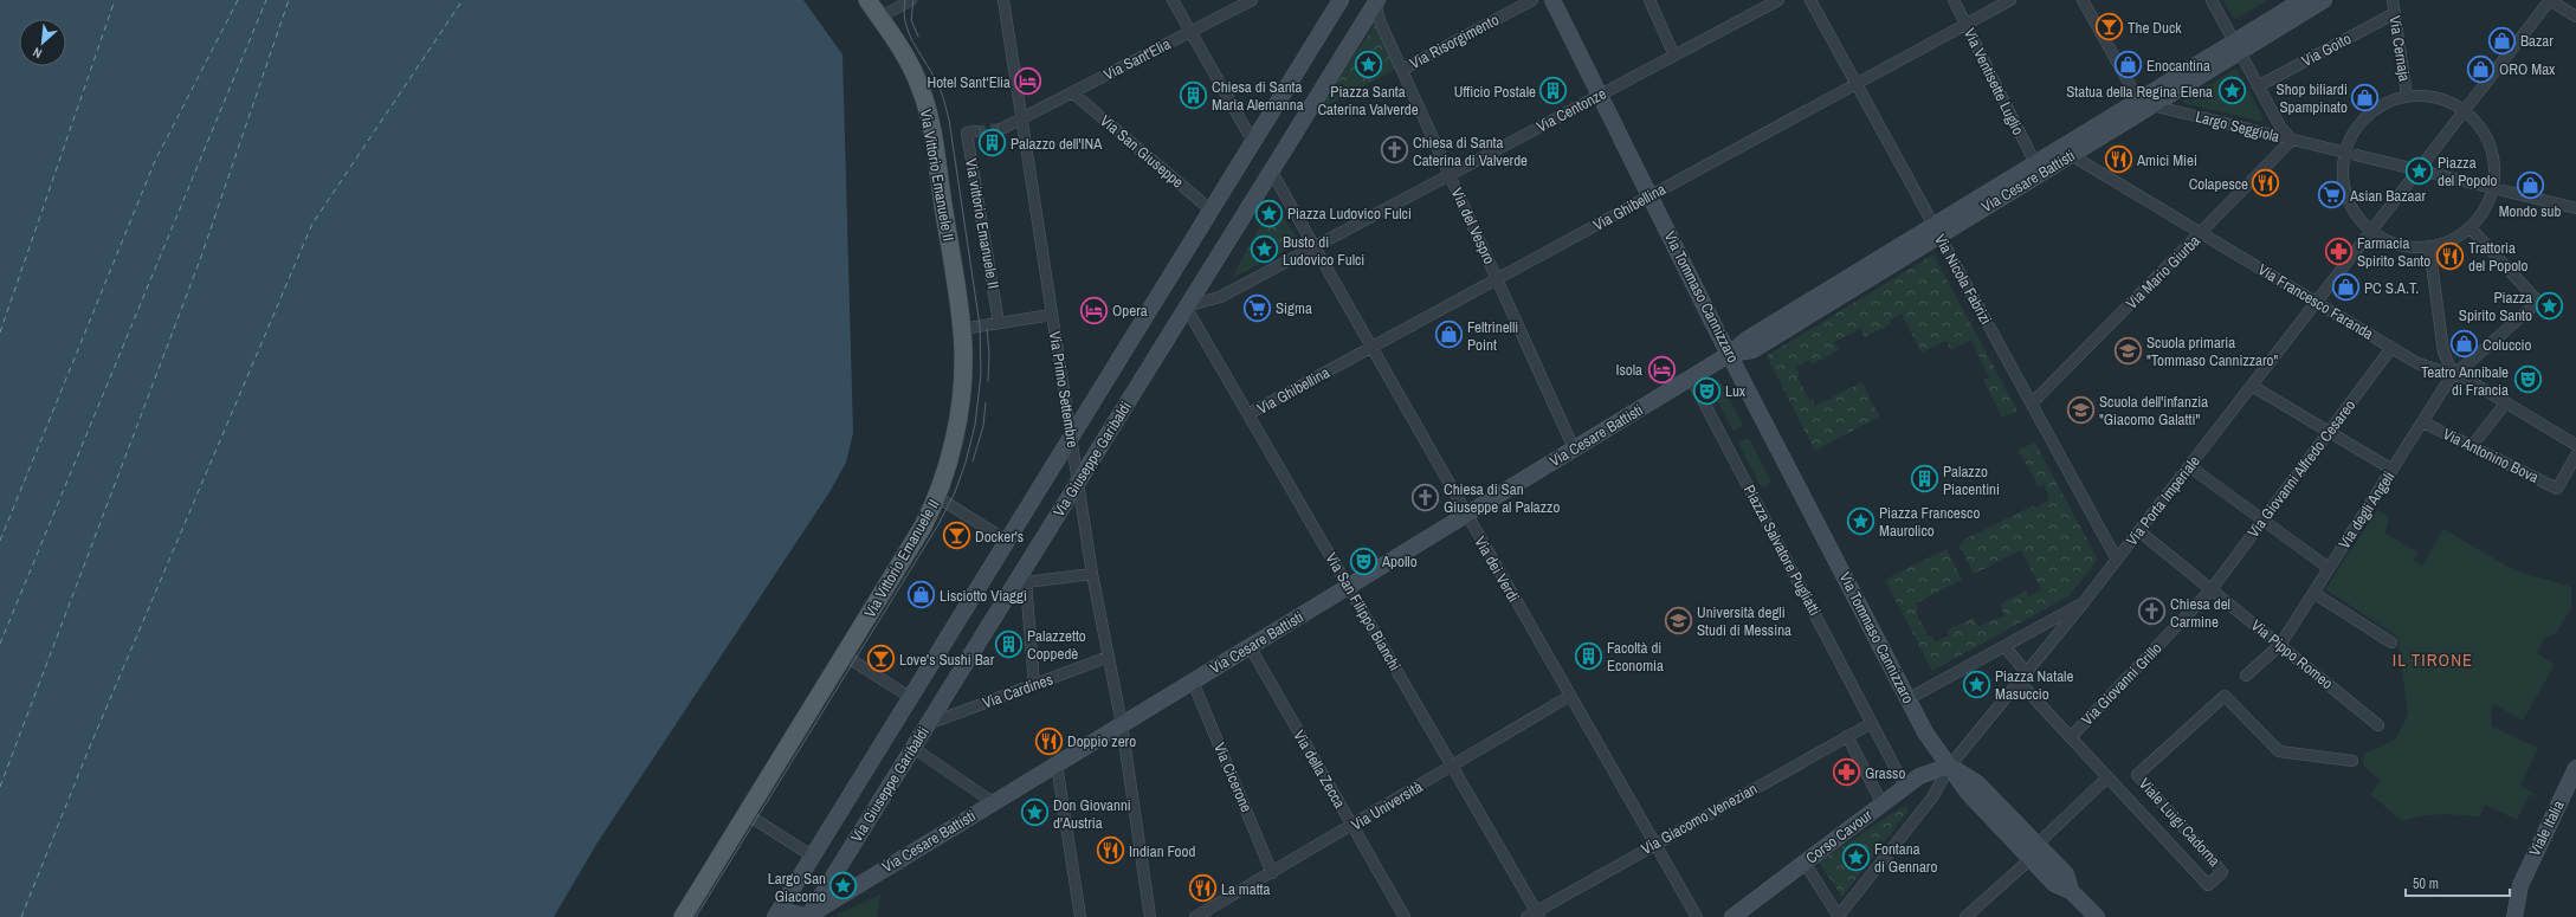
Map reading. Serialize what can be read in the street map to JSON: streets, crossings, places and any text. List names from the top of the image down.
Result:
{
  "streets": {
    "main road": [
      "Via Vittorio Emanuele II",
      "Via Cesare Battisti",
      "Via Tommaso Cannizzaro",
      "Via Giuseppe Garibaldi",
      "Viale Italia",
      "Corso Cavour"
    ],
    "street": [
      "Via Risorgimento",
      "Via Cernaja",
      "Via Goito",
      "Via Sant'Elia",
      "Via Ventisette Luglio",
      "Via Centonze",
      "Largo Seggiola",
      "Via San Giuseppe",
      "Via Ghibellina",
      "Via vittorio Emanuele II",
      "Via del Vespro",
      "Via Mario Giurba",
      "Via Nicola Fabrizi",
      "Via Francesco Faranda",
      "Via Primo Settembre",
      "Via Antonino Bova",
      "Via Giovanni Alfredo Cesareo",
      "Via Porta Imperiale",
      "Via degli Angeli",
      "Piazza Salvatore Pugliatti",
      "Via dei Verdi",
      "Via San Filippo Bianchi",
      "Via Pippo Romeo",
      "Via Giovanni Grillo",
      "Via Cardines",
      "Via della Zecca",
      "Via Cicerone",
      "Via Università",
      "Via Giacomo Venezian",
      "Viale Luigi Cadorna"
    ]
  },
  "crossings": [
    ["Via Risorgimento", "Via del Vespro"],
    ["Via Cernaja", "Via Goito"],
    ["Via Goito", "Largo Seggiola"],
    ["Via Sant'Elia", "Via San Giuseppe"],
    ["Via Sant'Elia", "Via Primo Settembre"],
    ["Via Ventisette Luglio", "Via Cesare Battisti"],
    ["Via Ventisette Luglio", "Via Ghibellina"],
    ["Via Centonze", "Via del Vespro"],
    ["Via Centonze", "Via Tommaso Cannizzaro"],
    ["Via Centonze", "Via Giuseppe Garibaldi"],
    ["Via Centonze", "Via dei Verdi"],
    ["Via Centonze", "Via San Filippo Bianchi"],
    ["Largo Seggiola", "Via Cesare Battisti"],
    ["Largo Seggiola", "Via Mario Giurba"],
    ["Via San Giuseppe", "Via Giuseppe Garibaldi"],
    ["Via Cesare Battisti", "Via del Vespro"],
    ["Via Cesare Battisti", "Via Nicola Fabrizi"],
    ["Via Cesare Battisti", "Via Tommaso Cannizzaro"],
    ["Via Cesare Battisti", "Via Francesco Faranda"],
    ["Via Cesare Battisti", "Via Primo Settembre"],
    ["Via Cesare Battisti", "Via Giuseppe Garibaldi"],
    ["Via Cesare Battisti", "Piazza Salvatore Pugliatti"],
    ["Via Cesare Battisti", "Via dei Verdi"],
    ["Via Cesare Battisti", "Via San Filippo Bianchi"],
    ["Via Cesare Battisti", "Via della Zecca"],
    ["Via Cesare Battisti", "Via Cicerone"],
    ["Via Ghibellina", "Via del Vespro"],
    ["Via Ghibellina", "Via Nicola Fabrizi"],
    ["Via Ghibellina", "Via Tommaso Cannizzaro"],
    ["Via Ghibellina", "Via dei Verdi"],
    ["Via Ghibellina", "Via San Filippo Bianchi"],
    ["Via del Vespro", "Via Giuseppe Garibaldi"],
    ["Via Mario Giurba", "Via Nicola Fabrizi"],
    ["Via Mario Giurba", "Via Francesco Faranda"],
    ["Via Nicola Fabrizi", "Via Porta Imperiale"],
    ["Via Tommaso Cannizzaro", "Via Porta Imperiale"],
    ["Via Tommaso Cannizzaro", "Corso Cavour"],
    ["Via Francesco Faranda", "Via Giovanni Alfredo Cesareo"],
    ["Via Francesco Faranda", "Via Porta Imperiale"],
    ["Via Francesco Faranda", "Via degli Angeli"],
    ["Via Primo Settembre", "Via Giuseppe Garibaldi"],
    ["Via Primo Settembre", "Via Cardines"],
    ["Via Antonino Bova", "Via degli Angeli"],
    ["Via Giuseppe Garibaldi", "Via dei Verdi"],
    ["Via Giuseppe Garibaldi", "Via San Filippo Bianchi"],
    ["Via Giuseppe Garibaldi", "Via Cardines"],
    ["Via Giovanni Alfredo Cesareo", "Via Pippo Romeo"],
    ["Via Giovanni Alfredo Cesareo", "Via Giovanni Grillo"],
    ["Via Porta Imperiale", "Via Pippo Romeo"],
    ["Via Porta Imperiale", "Viale Luigi Cadorna"],
    ["Via Porta Imperiale", "Corso Cavour"],
    ["Via degli Angeli", "Via Pippo Romeo"],
    ["Piazza Salvatore Pugliatti", "Via Giacomo Venezian"],
    ["Piazza Salvatore Pugliatti", "Corso Cavour"],
    ["Via dei Verdi", "Via Università"],
    ["Via dei Verdi", "Via Giacomo Venezian"],
    ["Via San Filippo Bianchi", "Via Università"],
    ["Via San Filippo Bianchi", "Via Giacomo Venezian"],
    ["Via Pippo Romeo", "Via Giovanni Grillo"],
    ["Via Giovanni Grillo", "Viale Luigi Cadorna"],
    ["Via della Zecca", "Via Università"],
    ["Via Cicerone", "Via Università"]
  ],
  "districts": ["IL TIRONE"],
  "places": {
    "bar": ["The Duck", "Docker's", "Love's Sushi Bar"],
    "shop": [
      "Bazar",
      "Enocantina",
      "ORO Max",
      "Shop biliardi Spampinato",
      "Mondo sub",
      "PC S.A.T.",
      "Feltrinelli Point",
      "Coluccio",
      "Lisciotto Viaggi"
    ],
    "place": [
      "Piazza Santa Caterina Valverde",
      "Statua della Regina Elena",
      "Piazza del Popolo",
      "Piazza Ludovico Fulci",
      "Busto di Ludovico Fulci",
      "Piazza Spirito Santo",
      "Piazza Francesco Maurolico",
      "Piazza Natale Masuccio",
      "Don Giovanni d'Austria",
      "Fontana di Gennaro",
      "Largo San Giacomo"
    ],
    "hotel": ["Hotel Sant‘Elia", "Opera", "Isola"],
    "building": [
      "Ufficio Postale",
      "Chiesa di Santa Maria Alemanna",
      "Palazzo dell'INA",
      "Palazzo Piacentini",
      "Palazzetto Coppedè",
      "Facoltà di Economia"
    ],
    "church": ["Chiesa di Santa Caterina di Valverde", "Chiesa di San Giuseppe al Palazzo", "Chiesa del Carmine"],
    "restaurant": [
      "Amici Miei",
      "Colapesce",
      "Trattoria del Popolo",
      "Doppio zero",
      "Indian Food",
      "La matta"
    ],
    "supermarket": ["Asian Bazaar", "Sigma"],
    "pharmacy": ["Farmacia Spirito Santo", "Grasso"],
    "school or university": ["Scuola primaria \"Tommaso Cannizzaro\"", "Scuola dell'infanzia \"Giacomo Galatti\"", "Università degli Studi di Messina"],
    "theatre": ["Teatro Annibale di Francia", "Lux", "Apollo"]
  },
  "scale_bar": "50 m",
  "north": "bottom left"
}
